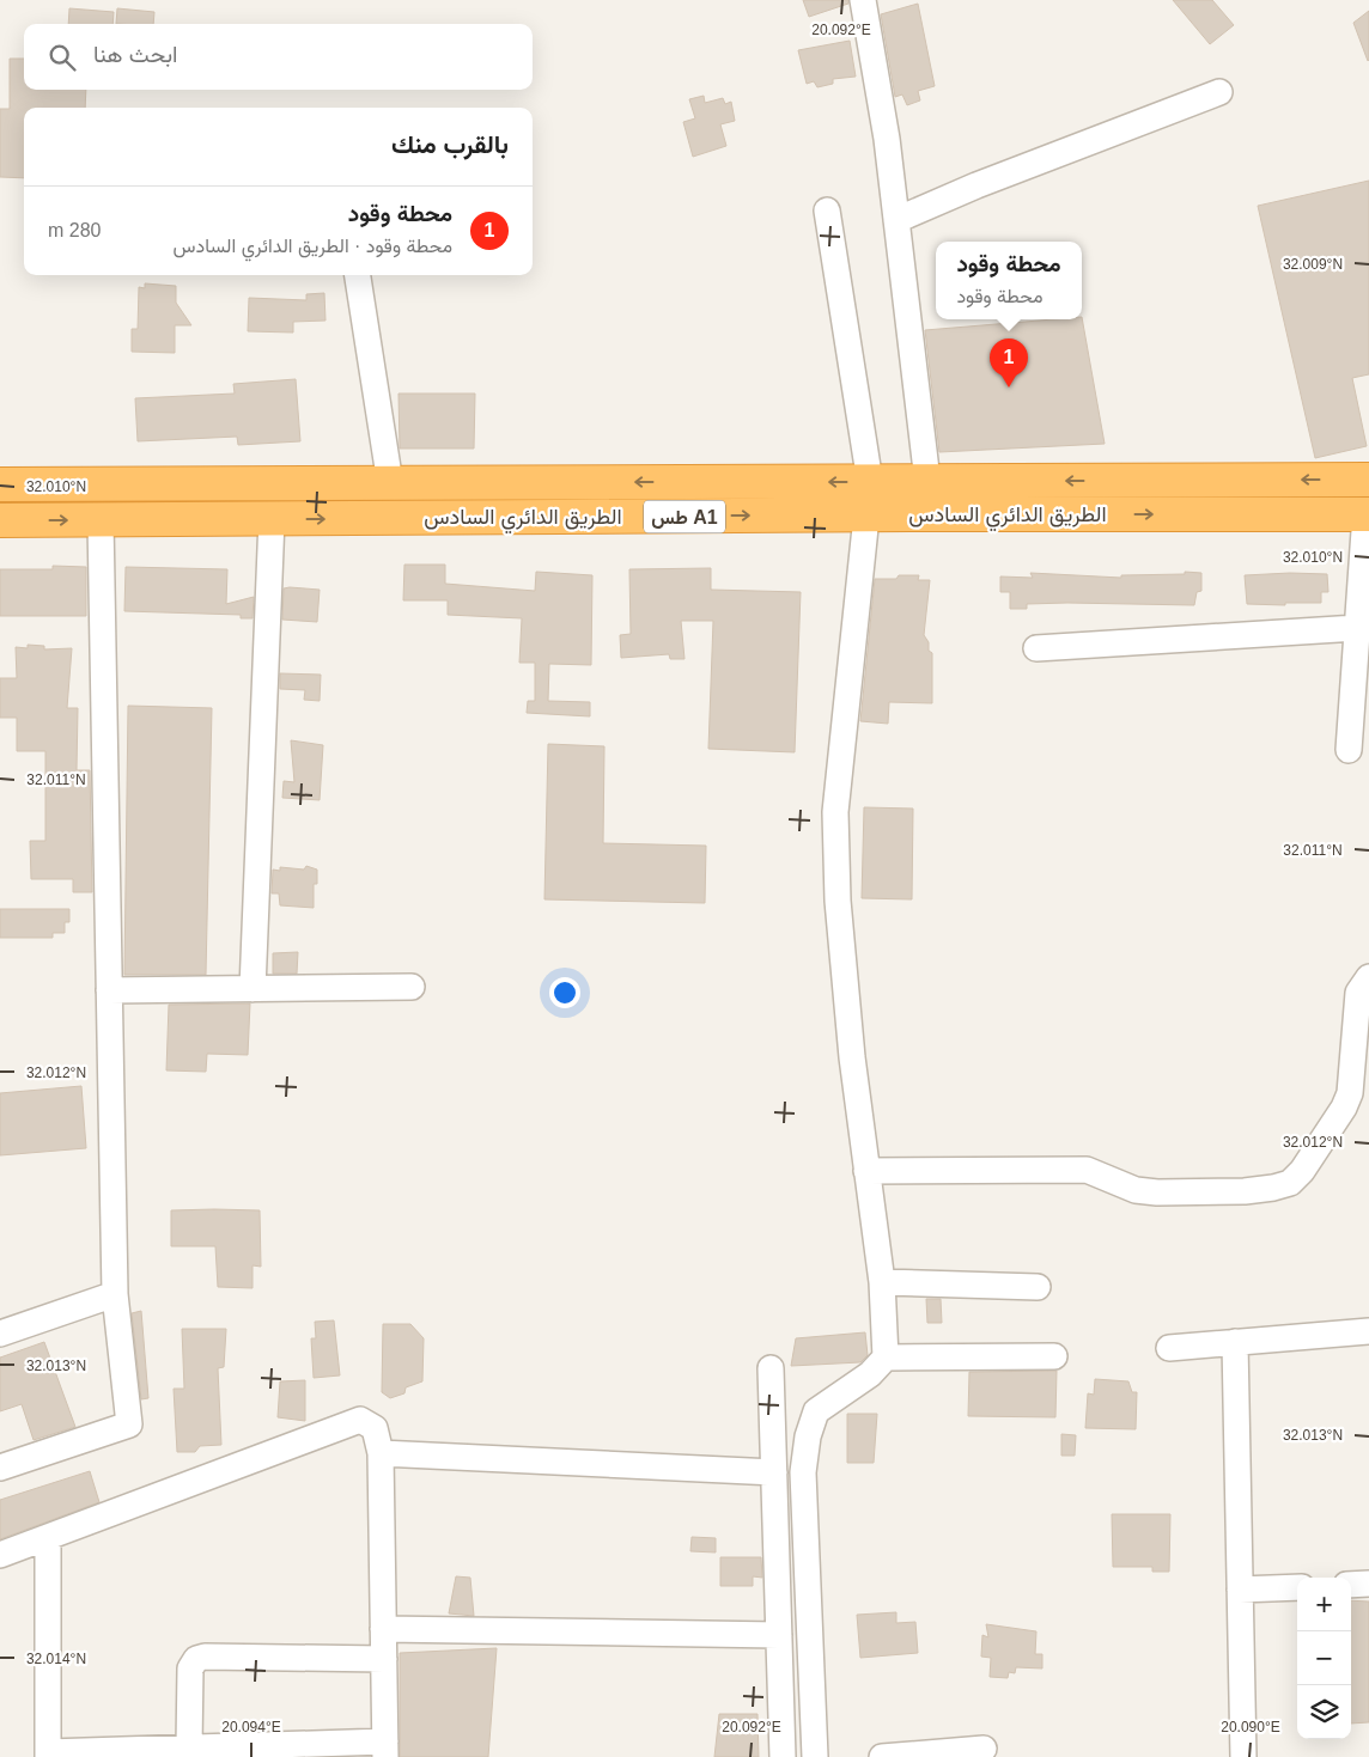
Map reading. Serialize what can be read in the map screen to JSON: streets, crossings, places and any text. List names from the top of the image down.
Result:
{
  "streets": {
    "highway": ["الطريق الدائري السادس", "طس A1"]
  },
  "page": {
    "search": "ابحث هنا",
    "heading": "بالقرب منك",
    "list": [
      {
        "mark": "1",
        "name": "محطة وقود",
        "note": "محطة وقود · الطريق الدائري السادس",
        "value": "280 m"
      }
    ],
    "popup": ["محطة وقود", "محطة وقود"],
    "pins": "1",
    "map_buttons": ["+", "−"]
  },
  "coordinates": [
    "20.092°E",
    "32.009°N",
    "32.010°N",
    "32.011°N",
    "32.012°N",
    "32.013°N",
    "32.014°N",
    "20.094°E",
    "20.090°E"
  ]
}
